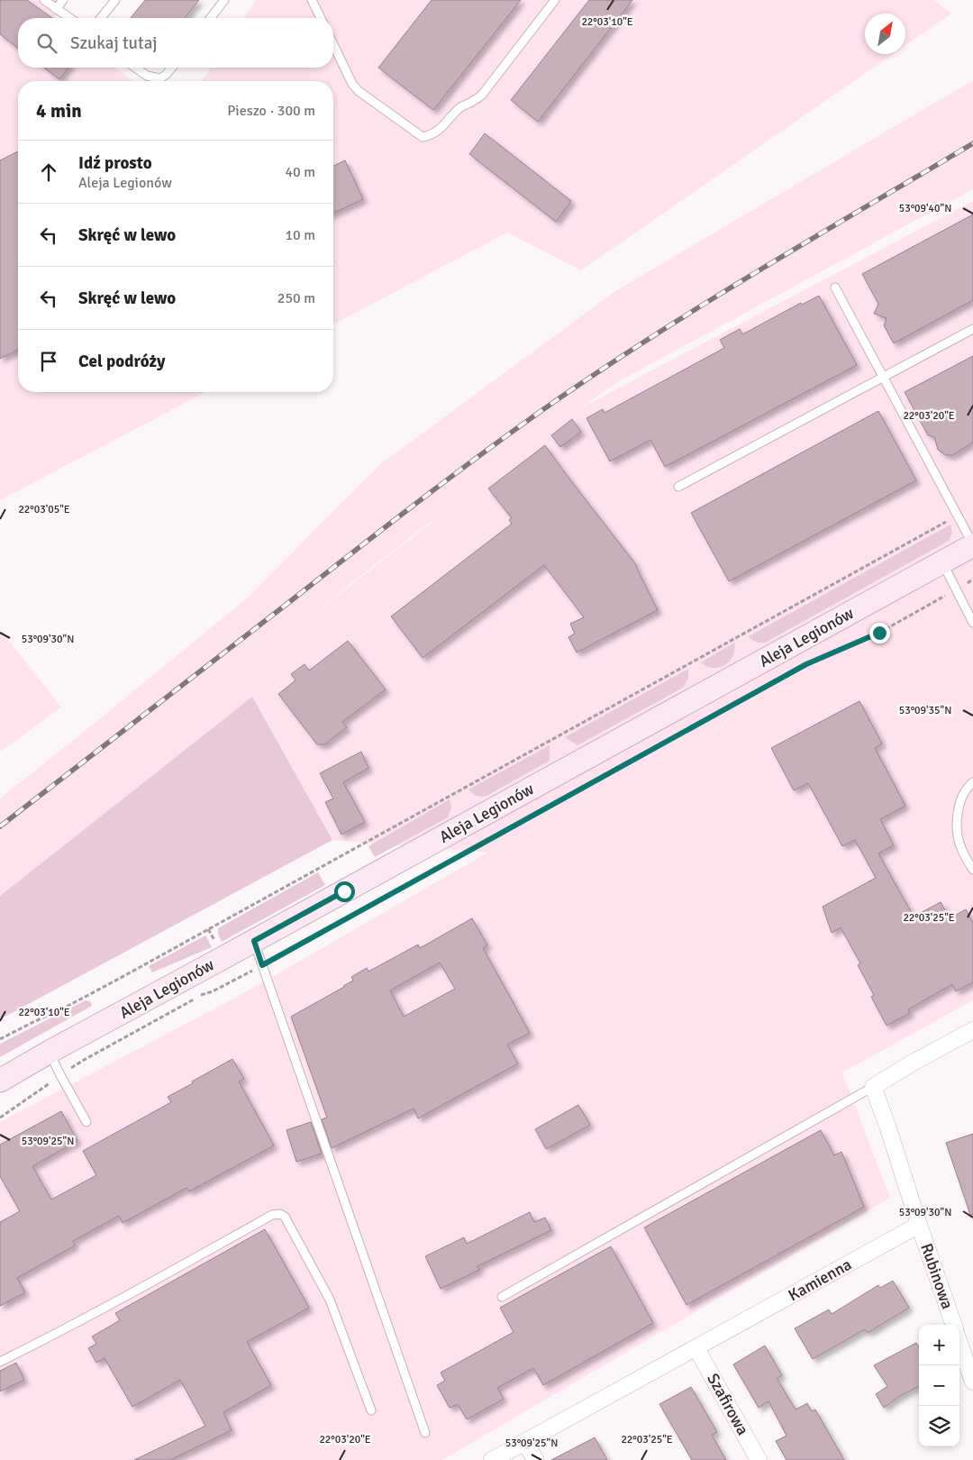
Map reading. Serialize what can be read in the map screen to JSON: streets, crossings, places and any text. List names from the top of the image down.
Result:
{
  "streets": {
    "main road": ["Aleja Legionów"],
    "street": ["Rubinowa", "Kamienna", "Szafirowa"]
  },
  "crossings": [
    ["Rubinowa", "Kamienna"],
    ["Kamienna", "Szafirowa"]
  ],
  "north": "top right",
  "page": {
    "search": "Szukaj tutaj",
    "heading": ["4 min", "Pieszo · 300 m"],
    "list": [
      ["Idź prosto", "Aleja Legionów", "40 m"],
      ["Skręć w lewo", "10 m"],
      ["Skręć w lewo", "250 m"],
      "Cel podróży"
    ],
    "map_buttons": ["+", "−"]
  },
  "coordinates": [
    "22°03'10\"E",
    "53°09'40\"N",
    "22°03'20\"E",
    "22°03'05\"E",
    "53°09'30\"N",
    "53°09'35\"N",
    "22°03'25\"E",
    "53°09'25\"N"
  ]
}
